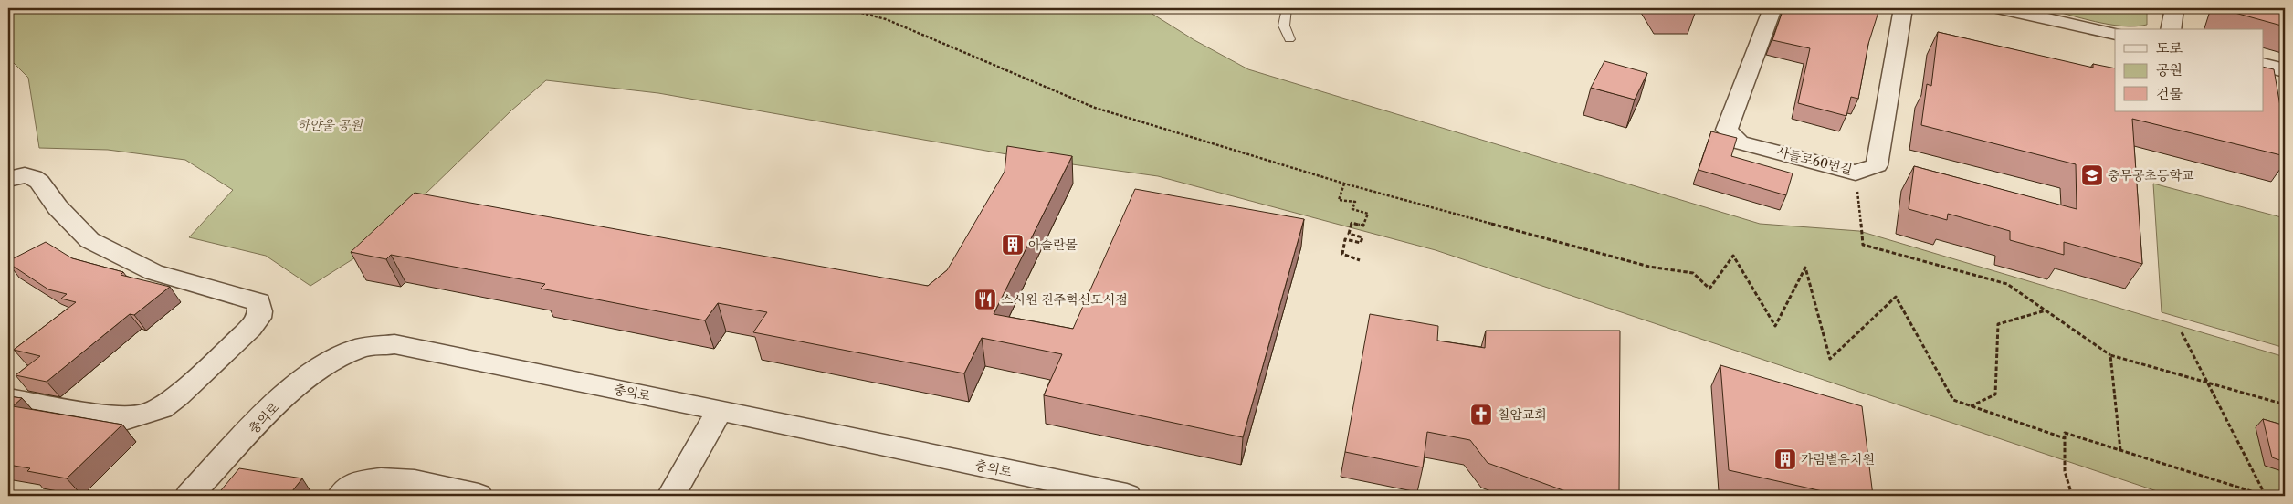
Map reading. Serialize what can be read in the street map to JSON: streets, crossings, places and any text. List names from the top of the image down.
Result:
{
  "streets": {
    "street": ["사들로60번길", "충의로"]
  },
  "parks": ["하얀울 공원"],
  "places": {
    "school or university": ["충무공초등학교"],
    "building": ["아슬란몰", "가람별유치원"],
    "restaurant": ["스시원 진주혁신도시점"],
    "church": ["칠암교회"]
  },
  "legend": ["도로", "공원", "건물"]
}
